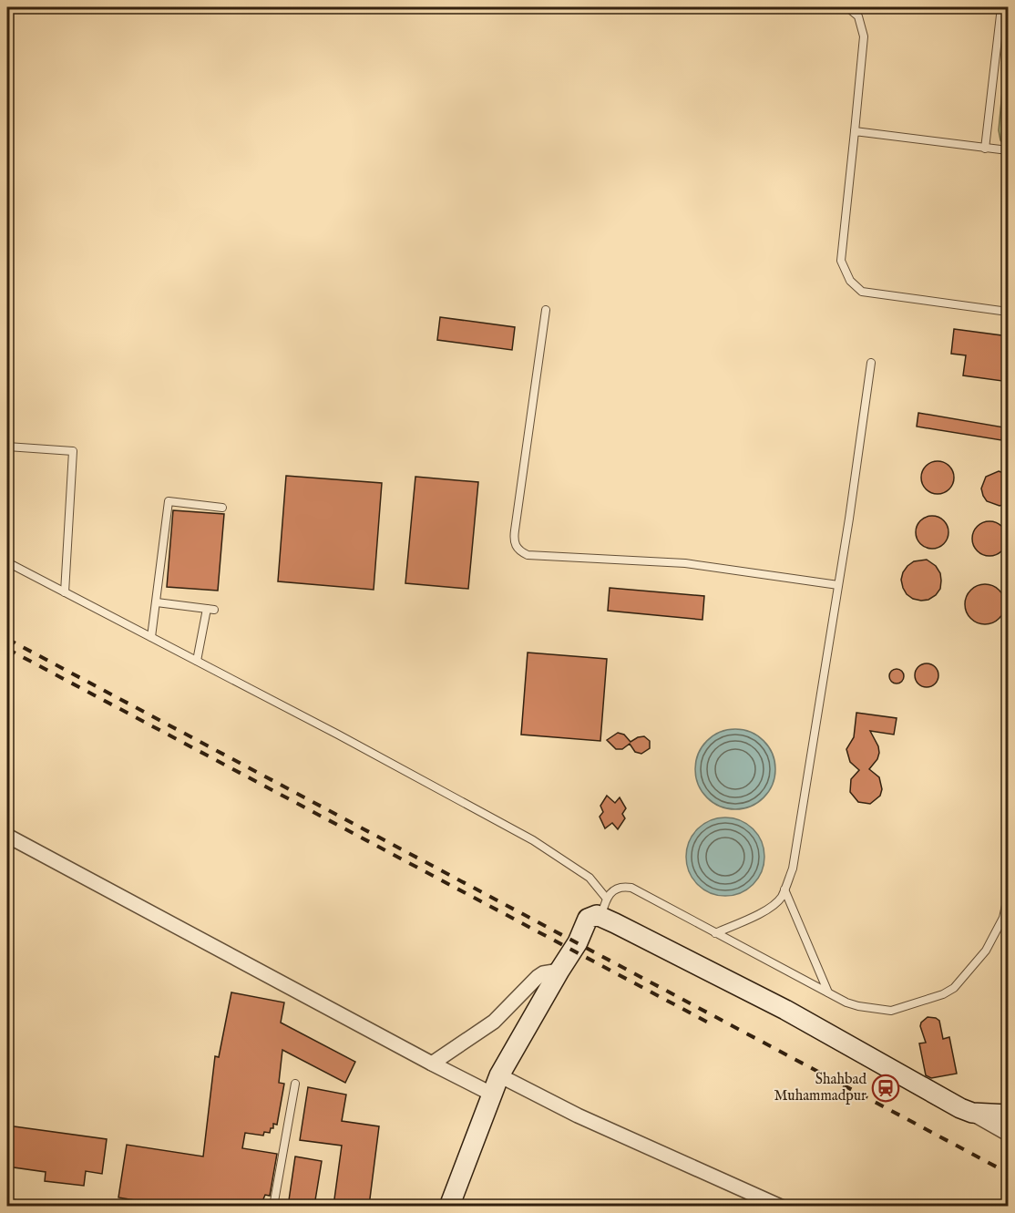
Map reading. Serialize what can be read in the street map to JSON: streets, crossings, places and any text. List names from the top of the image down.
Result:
{
  "places": {
    "station": ["Shahbad Muhammadpur"]
  }
}
